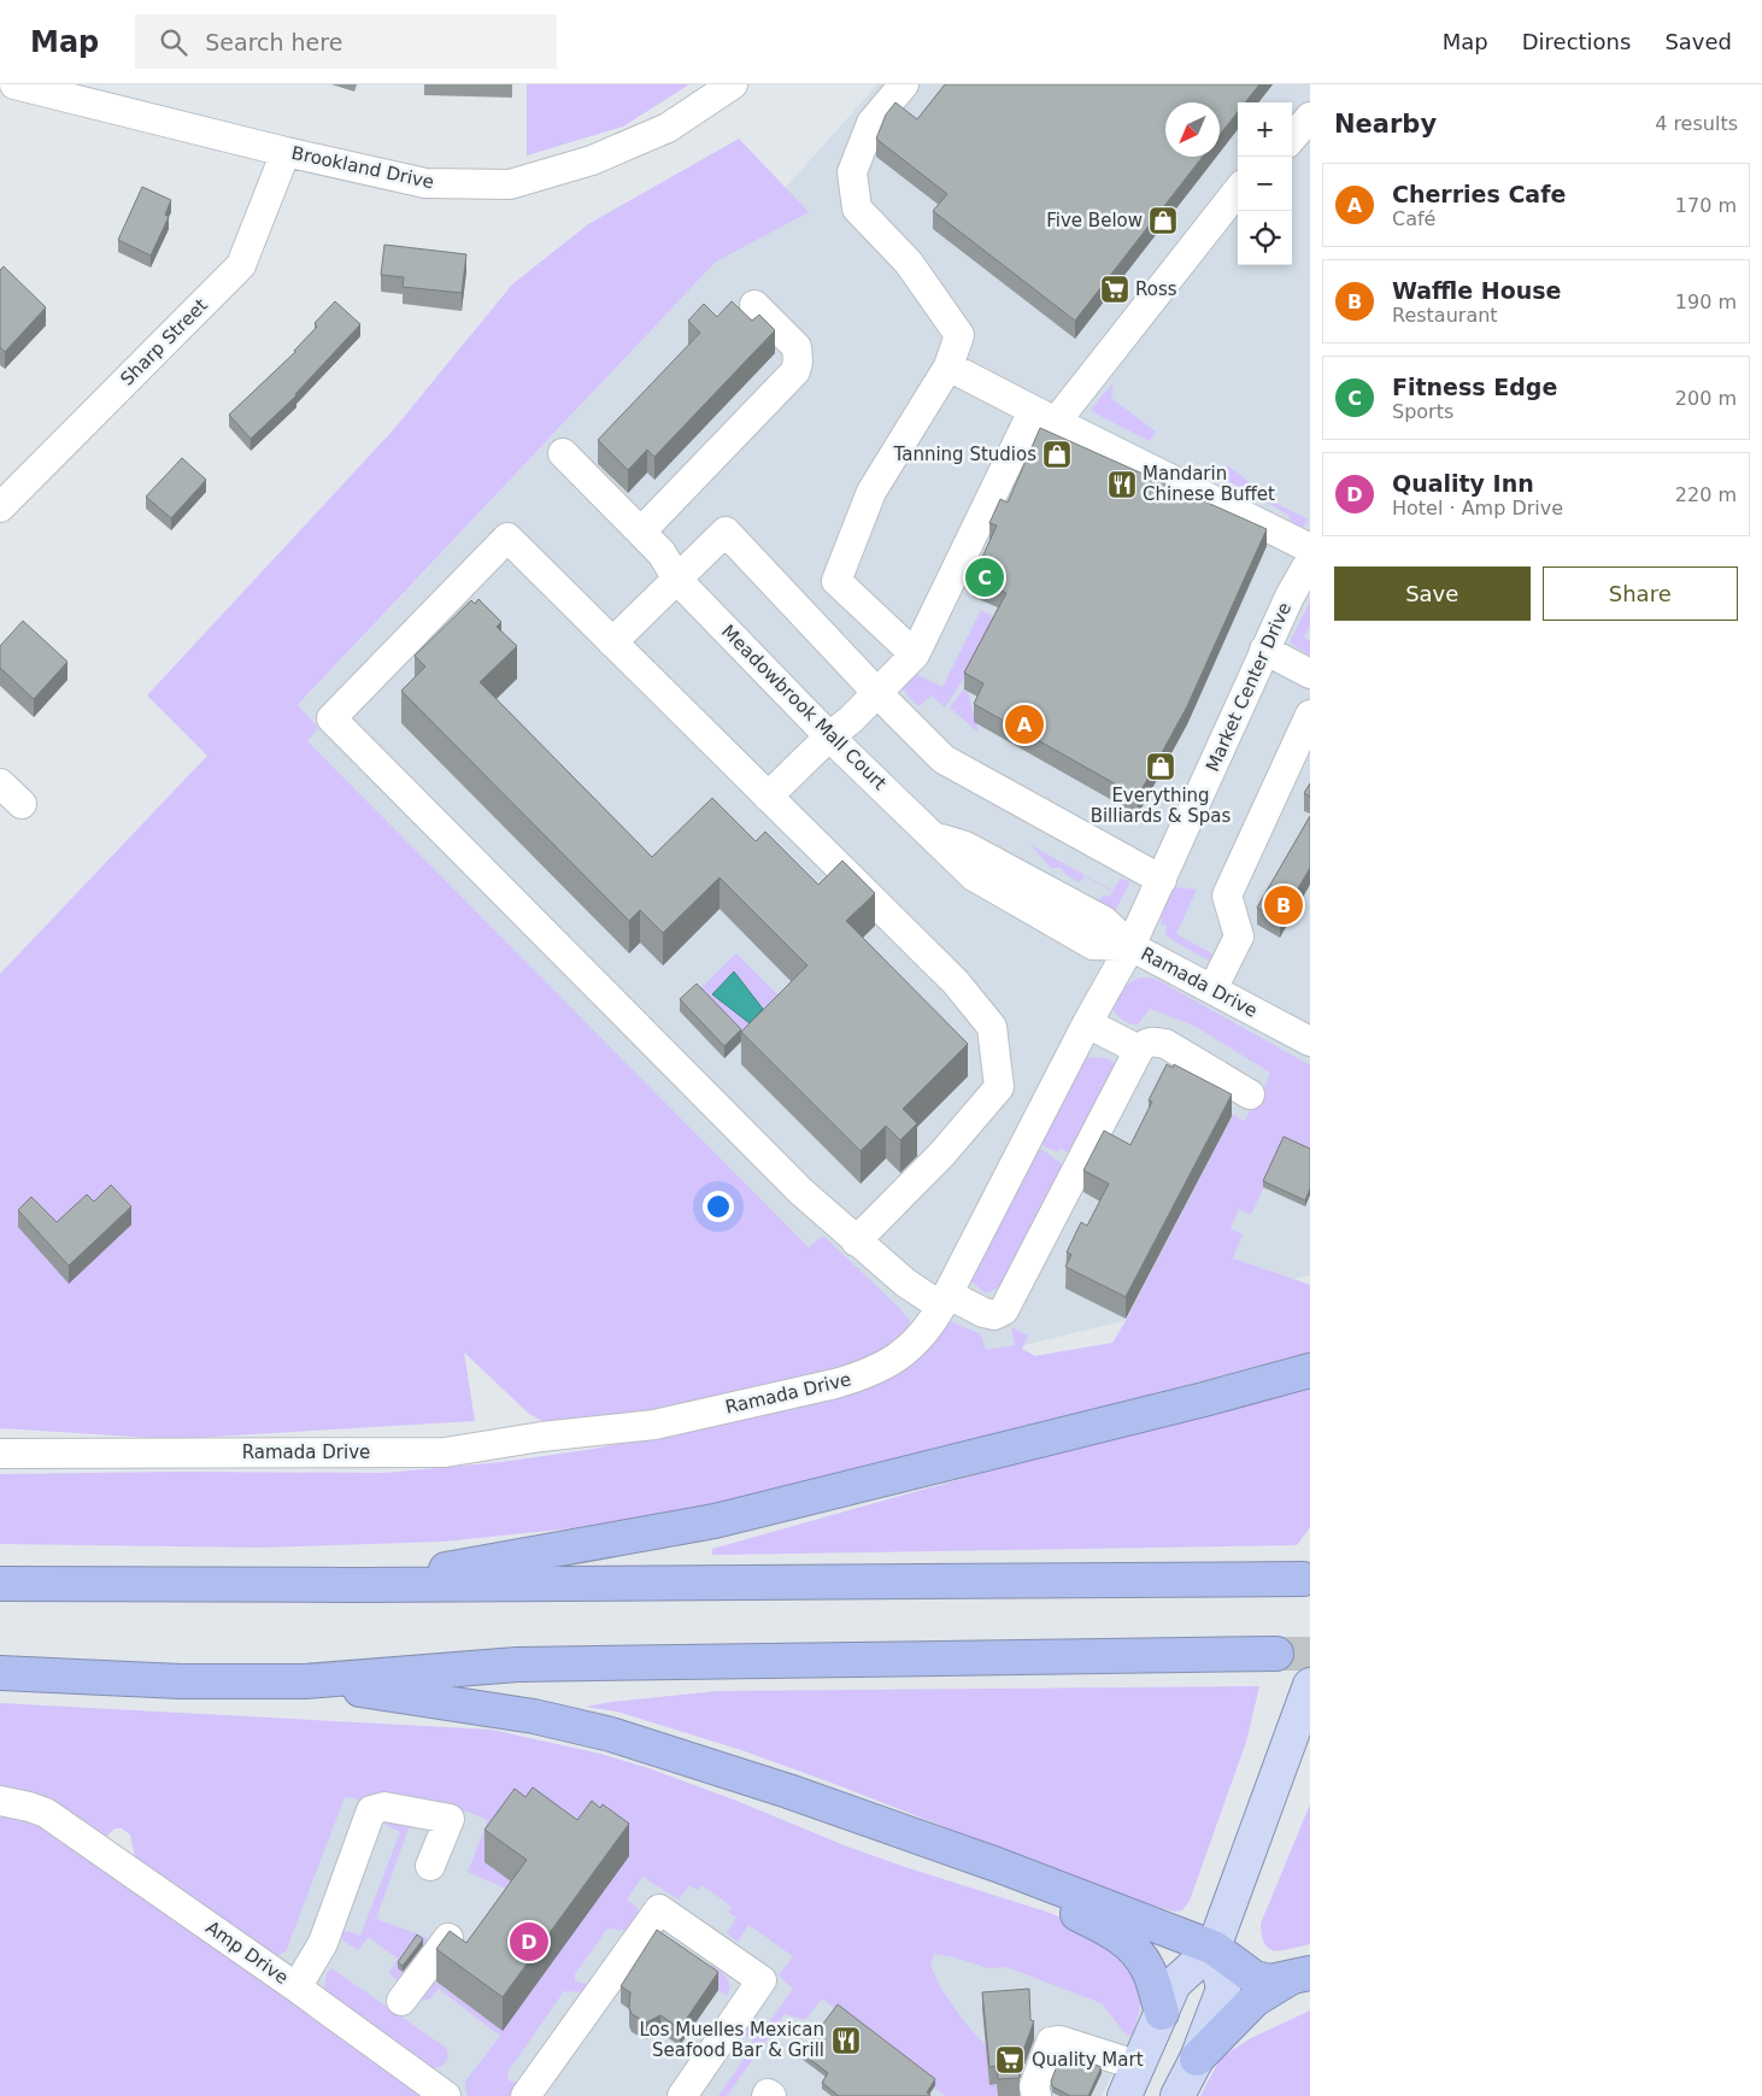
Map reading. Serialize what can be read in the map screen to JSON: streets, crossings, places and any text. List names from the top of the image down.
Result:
{
  "streets": {
    "street": [
      "Brookland Drive",
      "Sharp Street",
      "Market Center Drive",
      "Meadowbrook Mall Court",
      "Ramada Drive",
      "Amp Drive"
    ]
  },
  "crossings": [
    ["Brookland Drive", "Sharp Street"],
    ["Market Center Drive", "Meadowbrook Mall Court"],
    ["Market Center Drive", "Ramada Drive"],
    ["Meadowbrook Mall Court", "Ramada Drive"]
  ],
  "places": {
    "shop": ["Five Below", "Tanning Studios", "Everything Billiards & Spas"],
    "supermarket": ["Ross", "Quality Mart"],
    "restaurant": ["Mandarin Chinese Buffet", "Los Muelles Mexican Seafood Bar & Grill"]
  },
  "north": "bottom left",
  "page": {
    "header": "Map",
    "search": "Search here",
    "nav": ["Map", "Directions", "Saved"],
    "heading": ["Nearby", "4 results"],
    "map_buttons": ["+", "−"],
    "list": [
      {
        "mark": "A",
        "name": "Cherries Cafe",
        "note": "Café",
        "value": "170 m"
      },
      {
        "mark": "B",
        "name": "Waffle House",
        "note": "Restaurant",
        "value": "190 m"
      },
      {
        "mark": "C",
        "name": "Fitness Edge",
        "note": "Sports",
        "value": "200 m"
      },
      {
        "mark": "D",
        "name": "Quality Inn",
        "note": "Hotel · Amp Drive",
        "value": "220 m"
      }
    ],
    "buttons": ["Save", "Share"],
    "pins": [
      "C",
      "A",
      "B",
      "D"
    ]
  }
}
